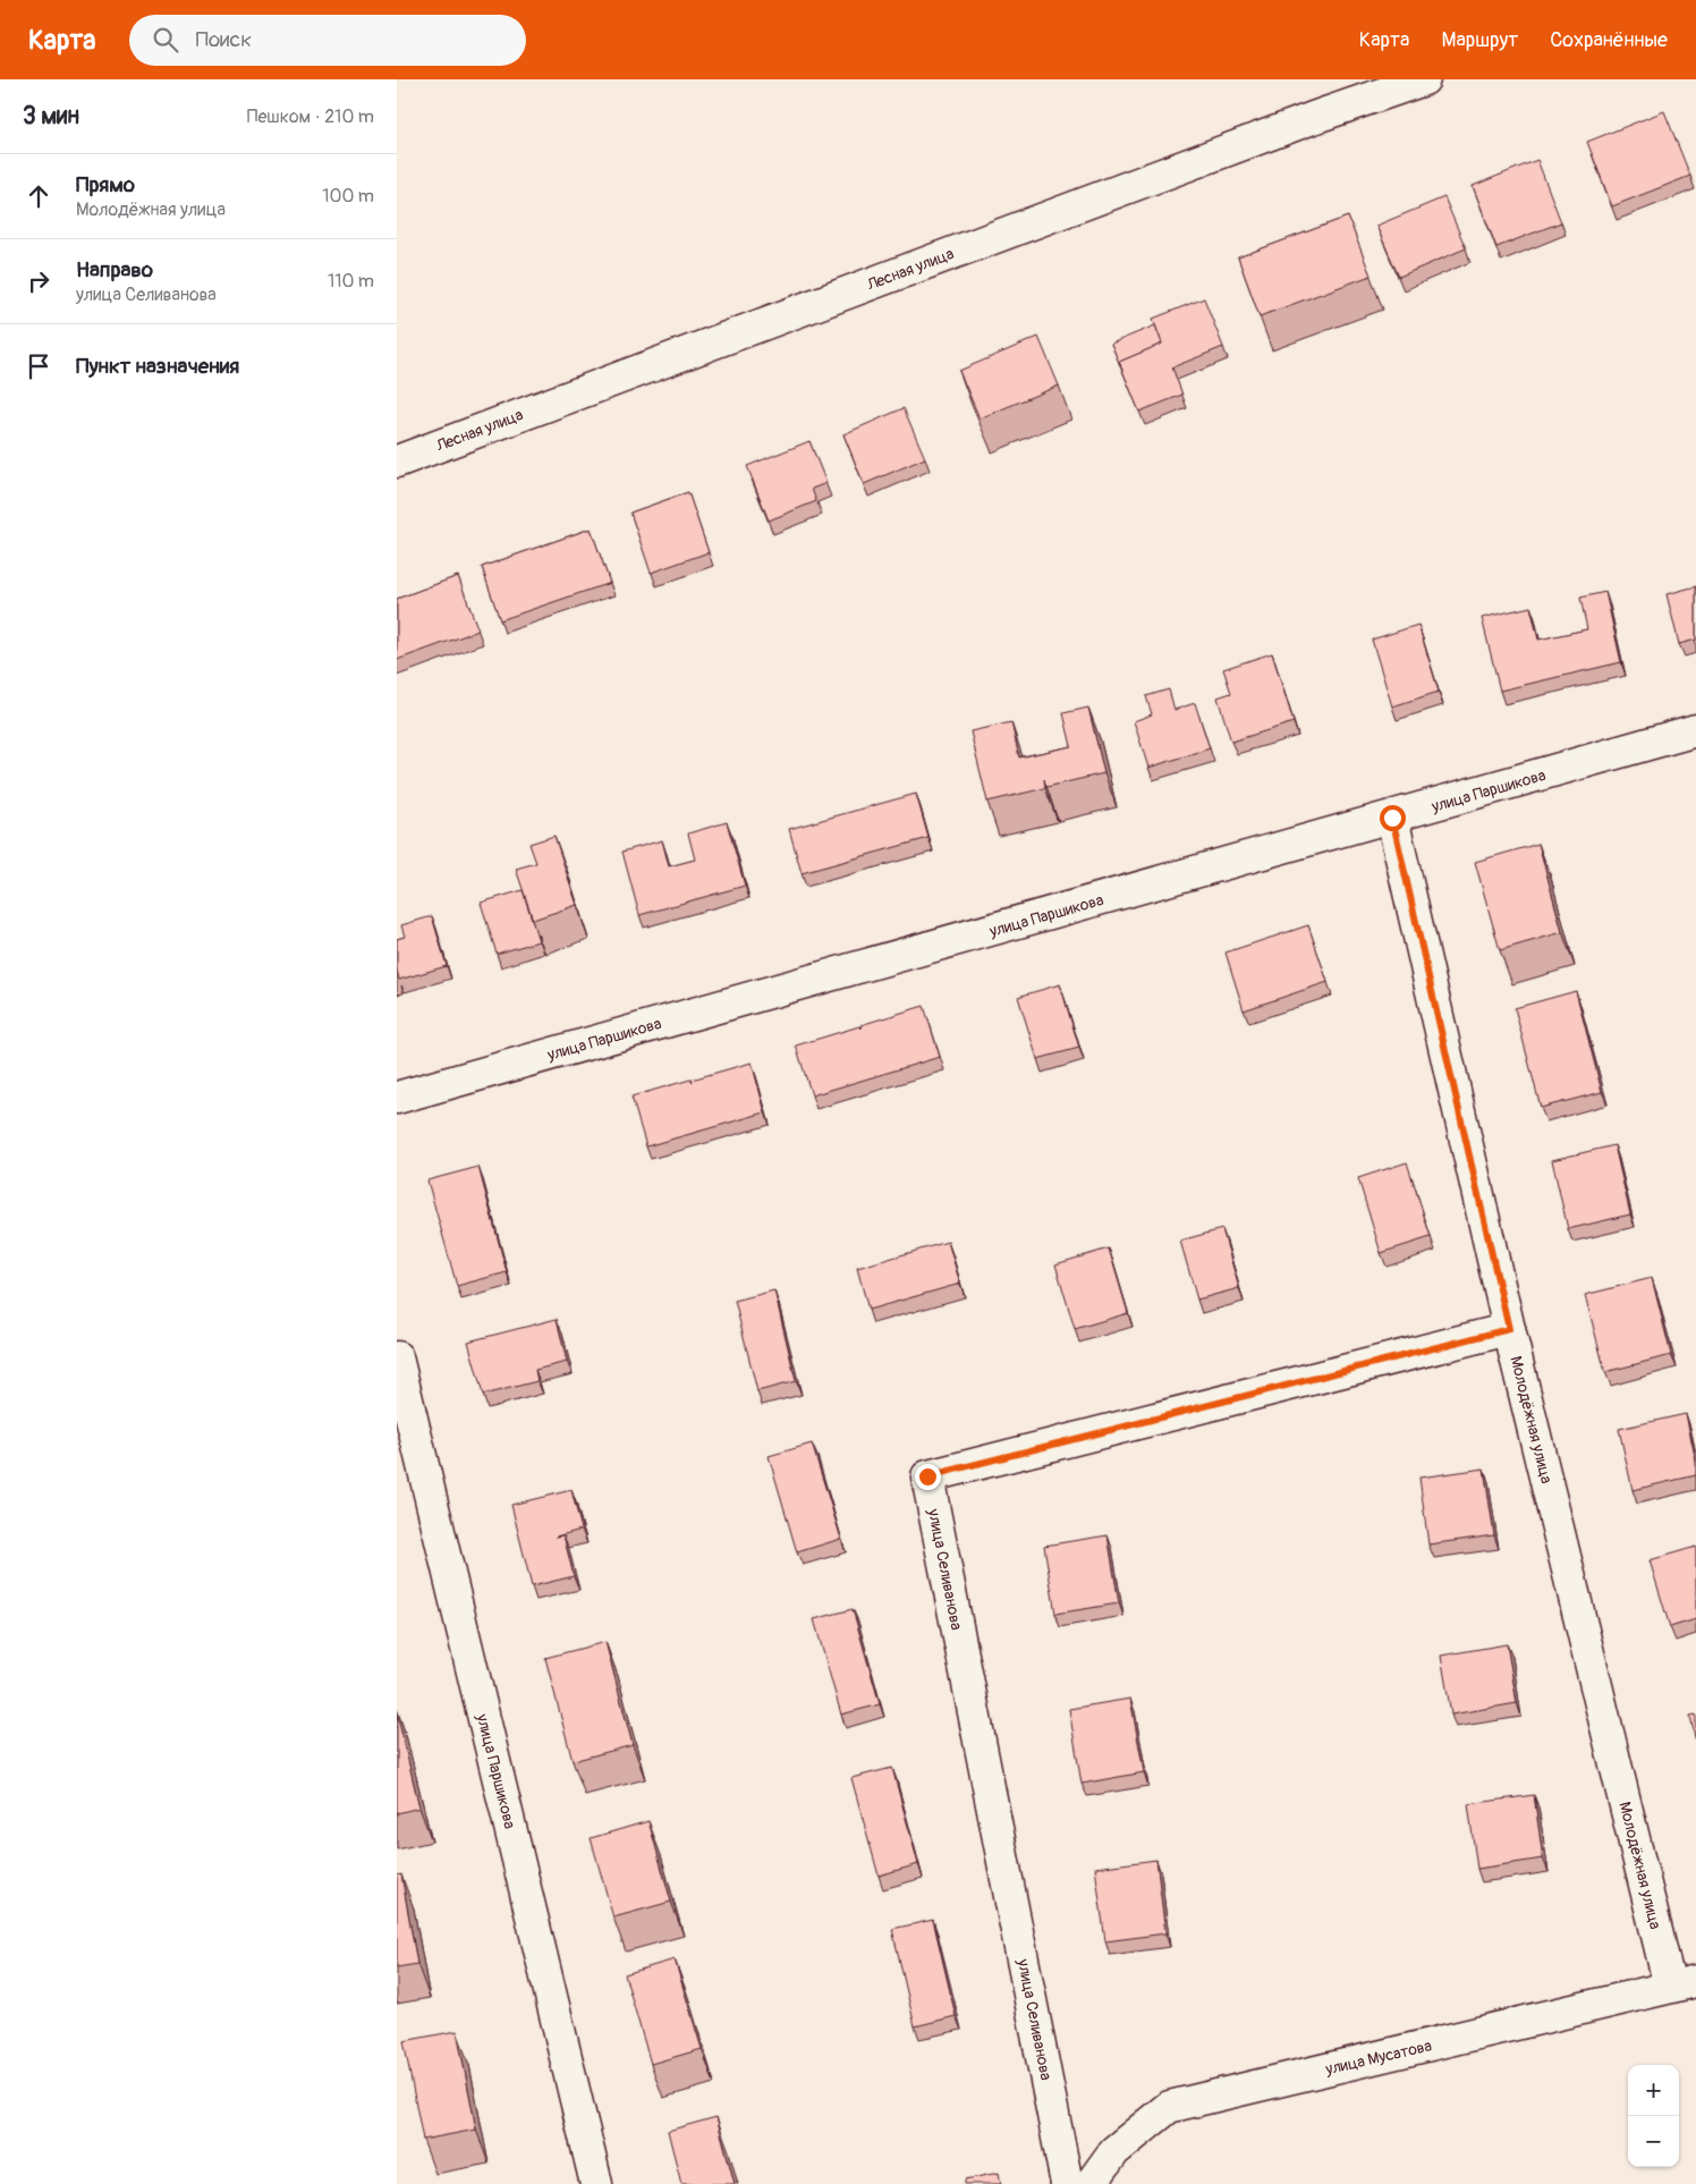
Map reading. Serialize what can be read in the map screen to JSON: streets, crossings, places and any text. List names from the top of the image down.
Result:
{
  "streets": {
    "street": [
      "Лесная улица",
      "улица Паршикова",
      "Молодёжная улица",
      "улица Селиванова",
      "улица Мусатова"
    ]
  },
  "crossings": [
    ["улица Паршикова", "Молодёжная улица"],
    ["Молодёжная улица", "улица Селиванова"],
    ["Молодёжная улица", "улица Мусатова"]
  ],
  "page": {
    "header": "Карта",
    "search": "Поиск",
    "nav": ["Карта", "Маршрут", "Сохранённые"],
    "heading": ["3 мин", "Пешком · 210 m"],
    "list": [
      ["Прямо", "Молодёжная улица", "100 m"],
      ["Направо", "улица Селиванова", "110 m"],
      "Пункт назначения"
    ],
    "map_buttons": ["+", "−"]
  }
}
